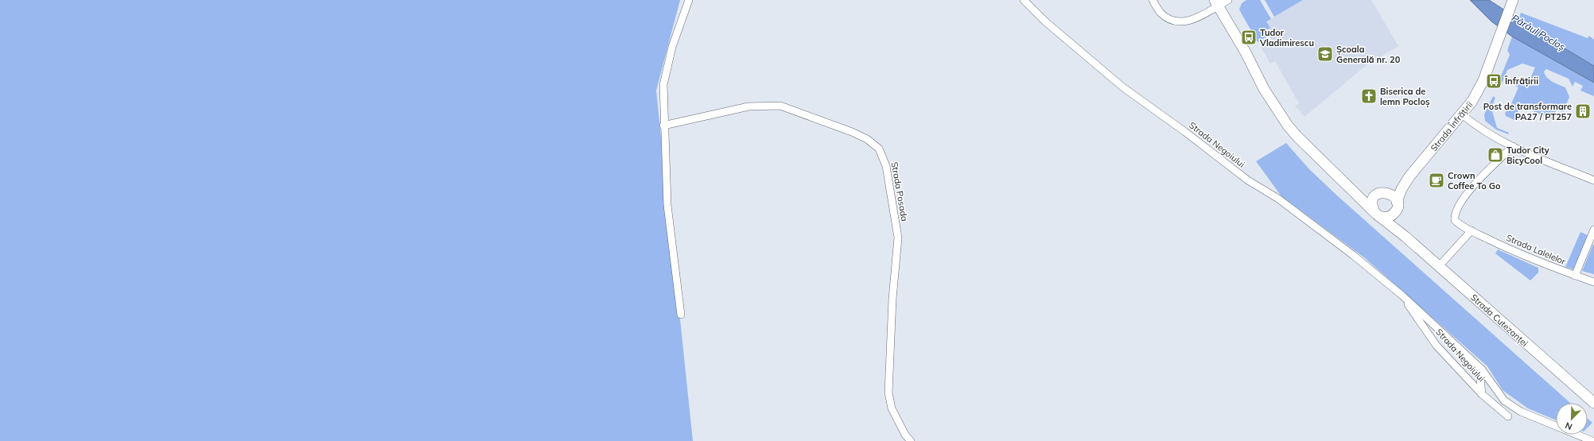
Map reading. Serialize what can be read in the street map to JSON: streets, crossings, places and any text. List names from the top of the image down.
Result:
{
  "streets": {
    "street": [
      "Strada Înfrățirii",
      "Strada Negoiului",
      "Strada Posada",
      "Strada Lalelelor",
      "Strada Cutezanței"
    ]
  },
  "crossings": [
    ["Strada Înfrățirii", "Strada Cutezanței"]
  ],
  "water": ["Pârâul Pocloș"],
  "places": {
    "bus stop": ["Tudor Vladimirescu", "Înfrățirii"],
    "school or university": ["Școala Generală nr. 20"],
    "church": ["Biserica de lemn Pocloș"],
    "building": ["Post de transformare PA27 / PT257"],
    "shop": ["Tudor City BicyCool"],
    "cafe": ["Crown Coffee To Go"]
  },
  "north": "bottom left"
}
